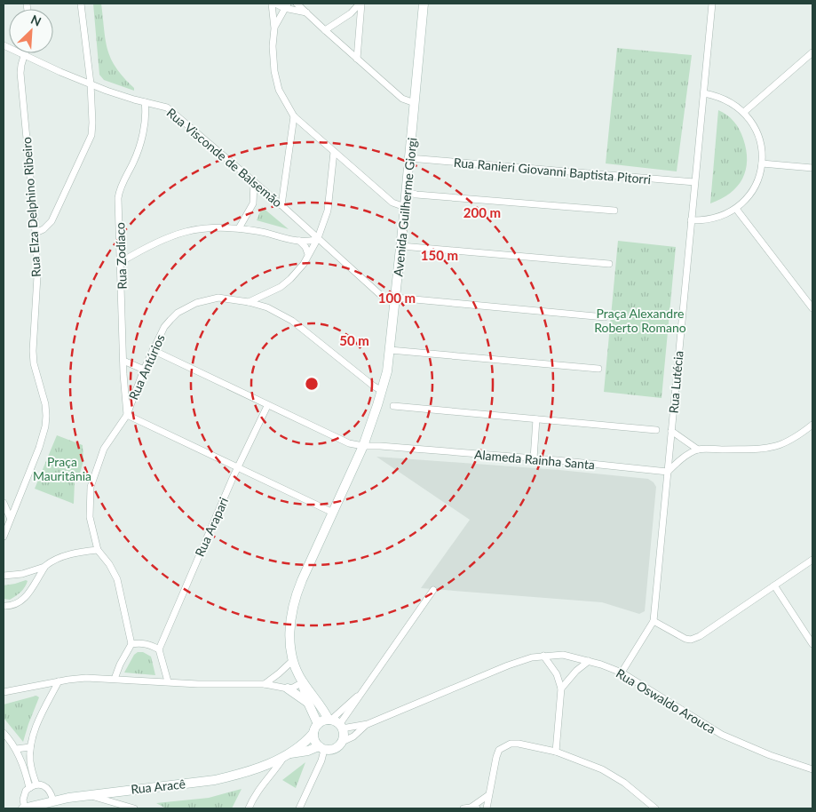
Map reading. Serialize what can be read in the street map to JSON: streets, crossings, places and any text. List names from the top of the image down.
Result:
{
  "streets": {
    "street": [
      "Rua Visconde de Balsemão",
      "Rua Ranieri Giovanni Baptista Pitorri",
      "Rua Elza Delphino Ribeiro",
      "Avenida Guilherme Giorgi",
      "Rua Zodíaco",
      "Rua Antúrios",
      "Rua Lutécia",
      "Alameda Rainha Santa",
      "Rua Arapari",
      "Rua Oswaldo Arouca",
      "Rua Aracê"
    ]
  },
  "crossings": [
    ["Rua Visconde de Balsemão", "Rua Elza Delphino Ribeiro"],
    ["Rua Visconde de Balsemão", "Avenida Guilherme Giorgi"],
    ["Rua Visconde de Balsemão", "Rua Zodíaco"],
    ["Rua Ranieri Giovanni Baptista Pitorri", "Avenida Guilherme Giorgi"],
    ["Rua Ranieri Giovanni Baptista Pitorri", "Rua Lutécia"],
    ["Avenida Guilherme Giorgi", "Rua Antúrios"],
    ["Avenida Guilherme Giorgi", "Alameda Rainha Santa"],
    ["Avenida Guilherme Giorgi", "Rua Oswaldo Arouca"],
    ["Avenida Guilherme Giorgi", "Rua Aracê"],
    ["Rua Zodíaco", "Rua Antúrios"],
    ["Rua Antúrios", "Alameda Rainha Santa"],
    ["Rua Lutécia", "Alameda Rainha Santa"],
    ["Rua Lutécia", "Rua Oswaldo Arouca"],
    ["Alameda Rainha Santa", "Rua Arapari"],
    ["Rua Oswaldo Arouca", "Rua Aracê"]
  ],
  "parks": ["Praça Alexandre Roberto Romano", "Praça Mauritânia"],
  "north": "top right",
  "rings": [
    "200 m",
    "150 m",
    "100 m",
    "50 m"
  ]
}
